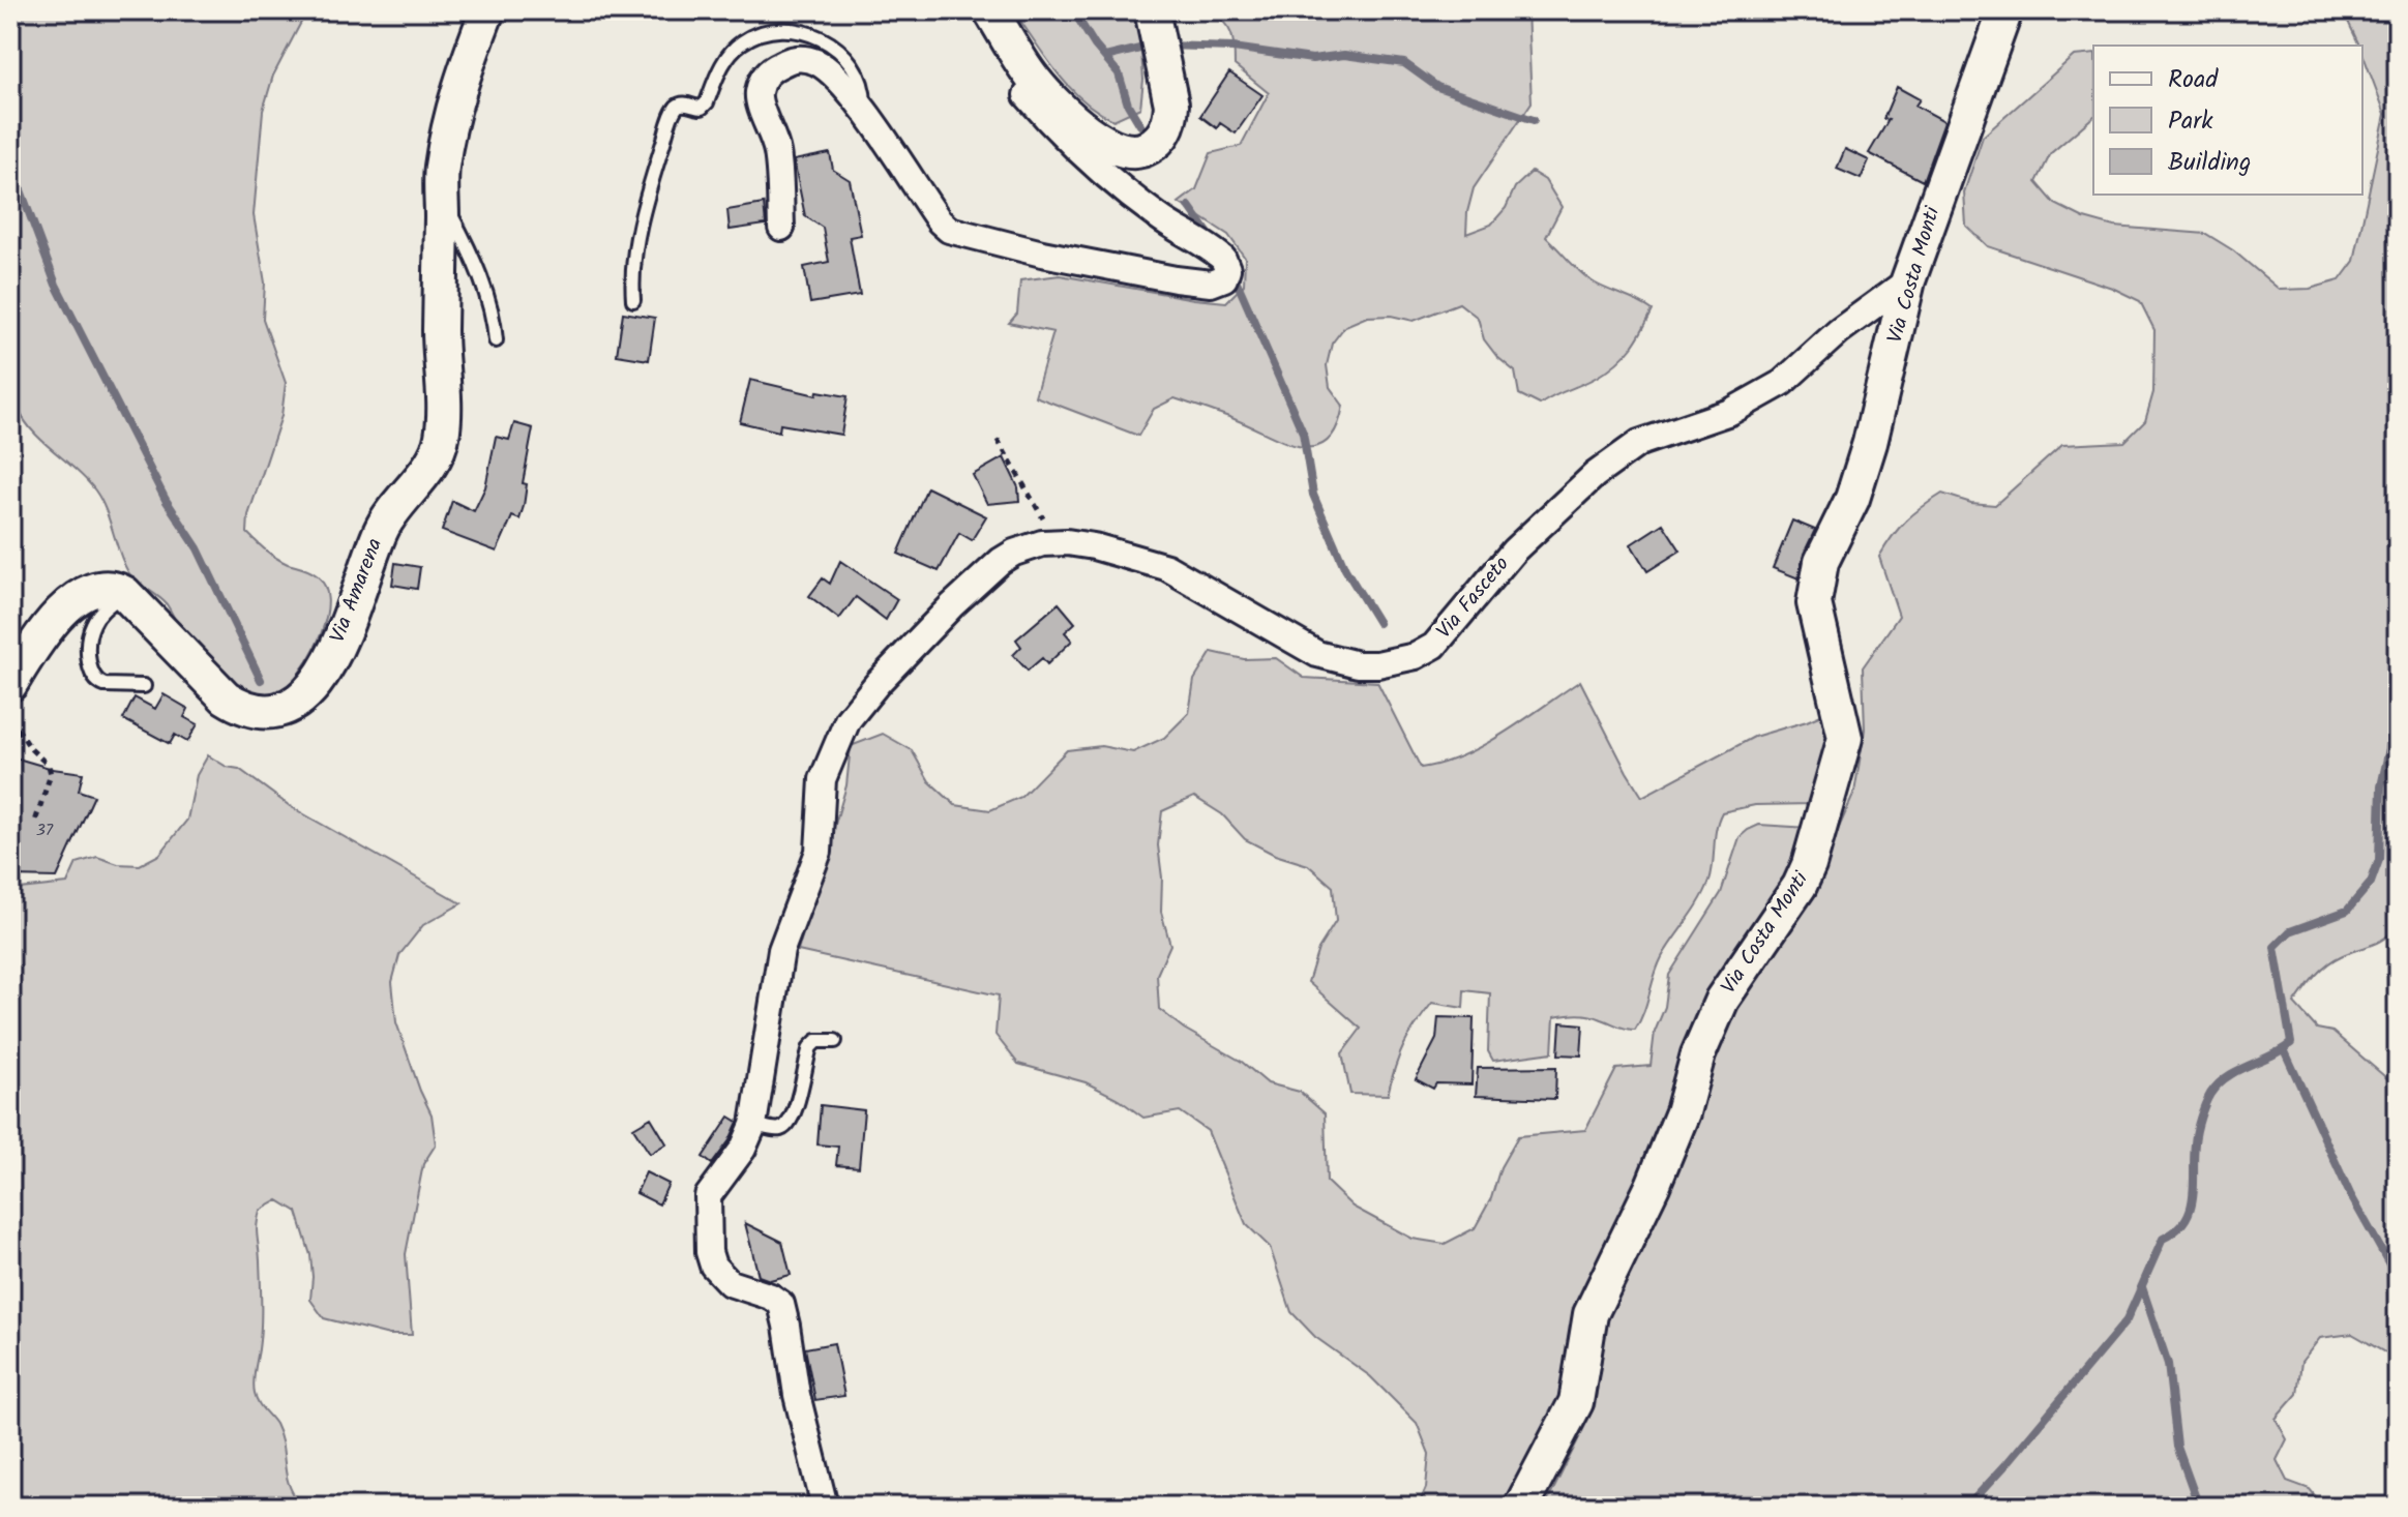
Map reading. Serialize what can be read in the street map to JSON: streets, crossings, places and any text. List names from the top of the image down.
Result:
{
  "streets": {
    "street": ["Via Costa Monti", "Via Amarena", "Via Fasceto"]
  },
  "crossings": [
    ["Via Costa Monti", "Via Fasceto"]
  ],
  "house_numbers": ["37"],
  "legend": ["Road", "Park", "Building"]
}
